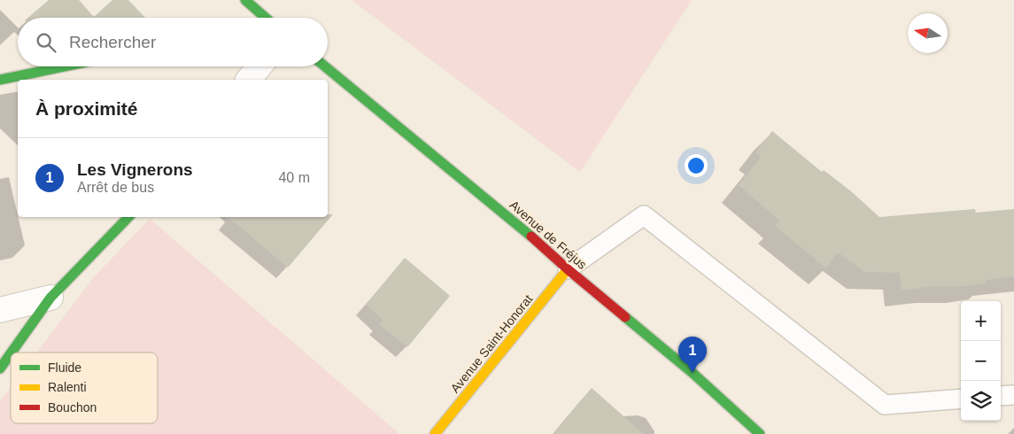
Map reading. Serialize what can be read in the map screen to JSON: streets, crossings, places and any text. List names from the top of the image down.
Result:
{
  "streets": {
    "main road": ["Avenue de Fréjus", "Avenue Saint-Honorat"]
  },
  "crossings": [
    ["Avenue de Fréjus", "Avenue Saint-Honorat"]
  ],
  "legend": ["Fluide", "Ralenti", "Bouchon"],
  "north": "left",
  "page": {
    "search": "Rechercher",
    "heading": "À proximité",
    "list": [
      {
        "mark": "1",
        "name": "Les Vignerons",
        "note": "Arrêt de bus",
        "value": "40 m"
      }
    ],
    "map_buttons": ["+", "−"],
    "pins": "1"
  }
}
